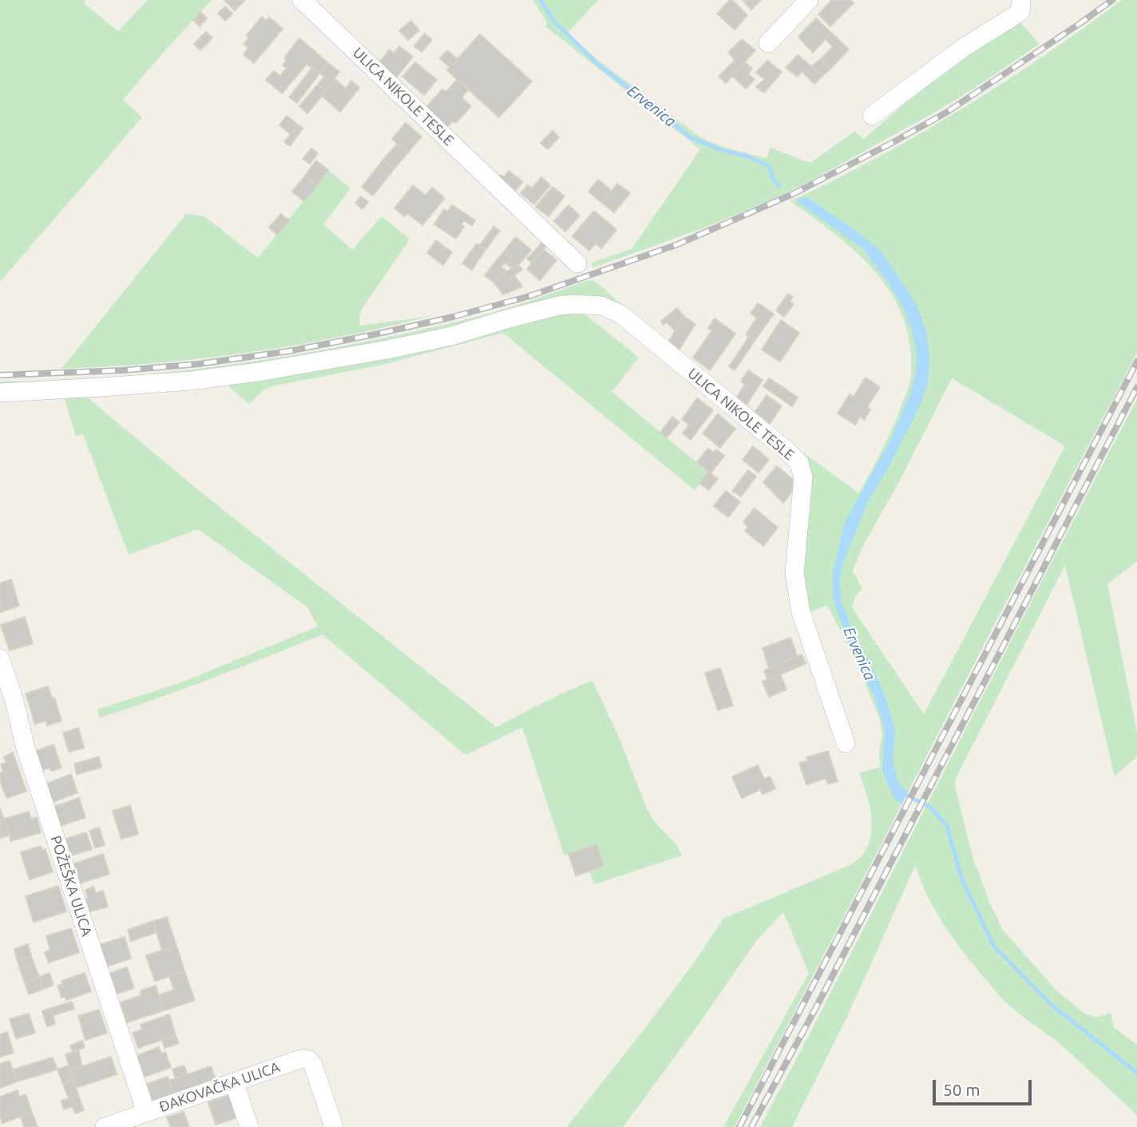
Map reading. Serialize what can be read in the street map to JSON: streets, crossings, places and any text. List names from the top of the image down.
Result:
{
  "streets": {
    "street": ["ULICA NIKOLE TESLE", "POŽEŠKA ULICA", "ĐAKOVAČKA ULICA"]
  },
  "crossings": [
    ["POŽEŠKA ULICA", "ĐAKOVAČKA ULICA"]
  ],
  "water": ["Ervenica"],
  "scale_bar": "50 m"
}
